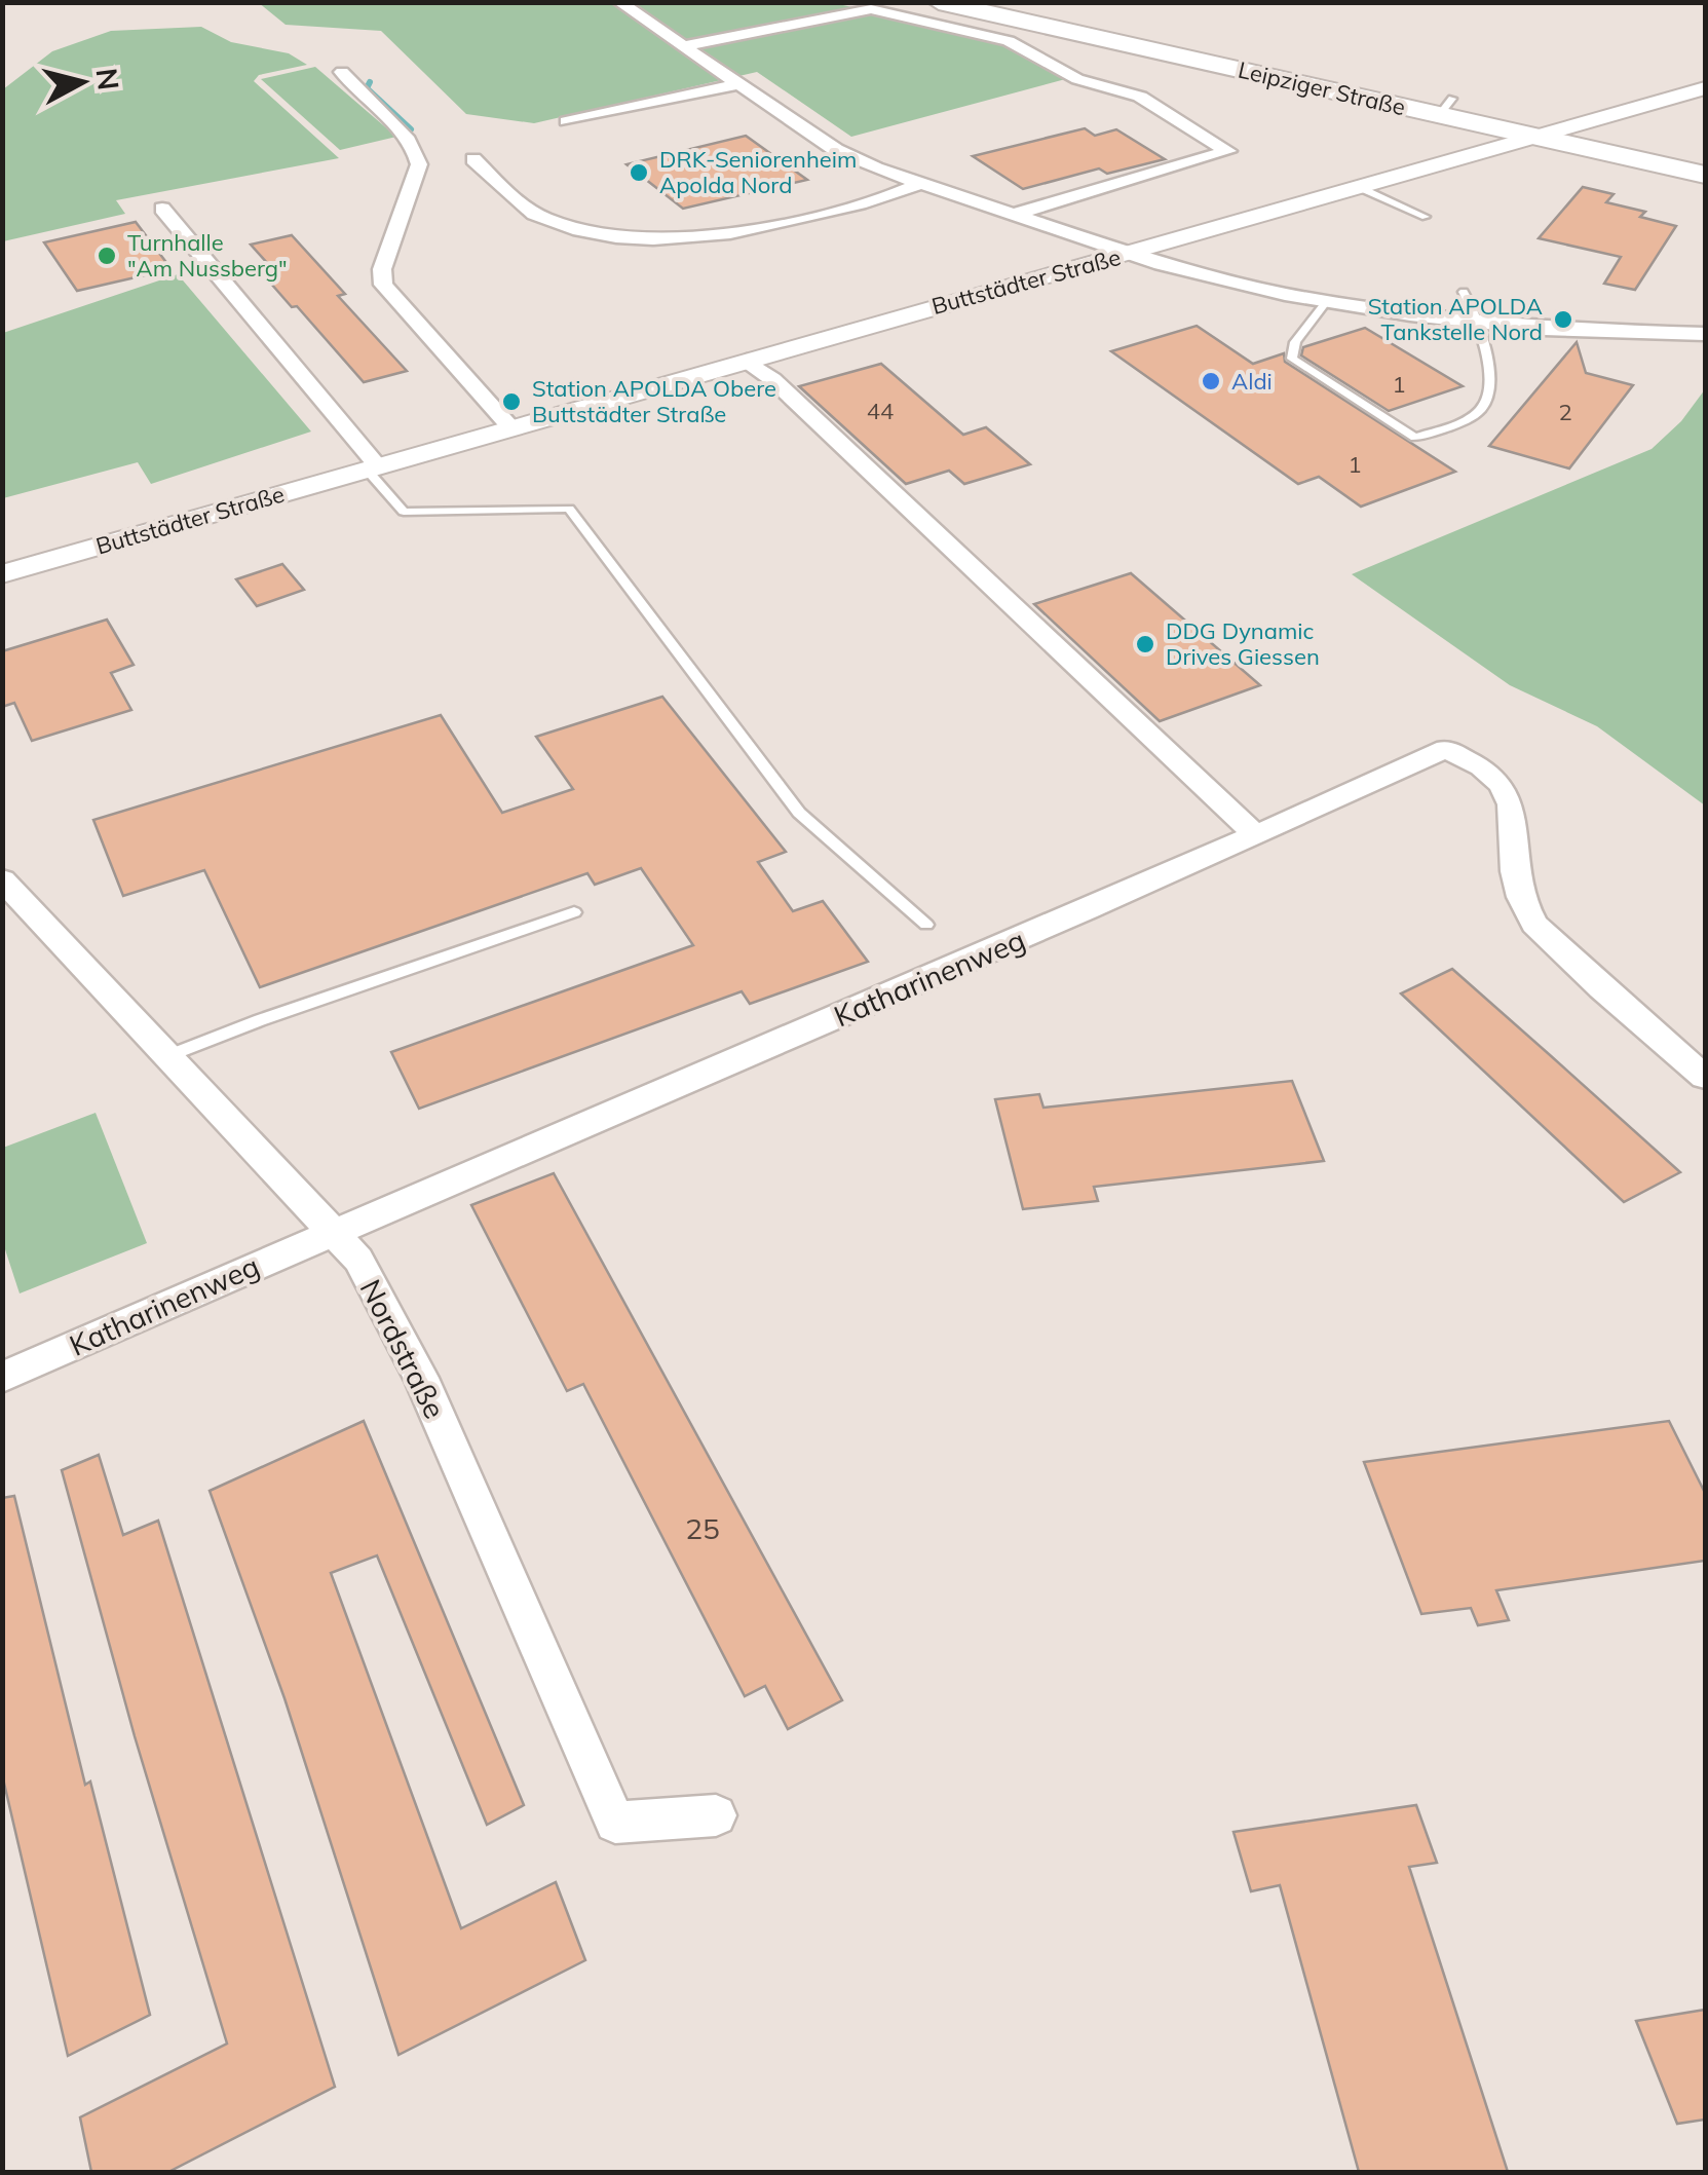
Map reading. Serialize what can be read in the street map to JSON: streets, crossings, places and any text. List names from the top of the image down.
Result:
{
  "streets": {
    "main road": ["Leipziger Straße"],
    "street": ["Buttstädter Straße", "Katharinenweg", "Nordstraße"]
  },
  "crossings": [
    ["Leipziger Straße", "Buttstädter Straße"],
    ["Katharinenweg", "Nordstraße"]
  ],
  "places": [
    "DRK-Seniorenheim Apolda Nord",
    "Turnhalle \"Am Nussberg\"",
    "Station APOLDA Tankstelle Nord",
    "Aldi",
    "Station APOLDA Obere Buttstädter Straße",
    "DDG Dynamic Drives Giessen"
  ],
  "house_numbers": [
    "1",
    "44",
    "2",
    "1",
    "25"
  ],
  "north": "right"
}
